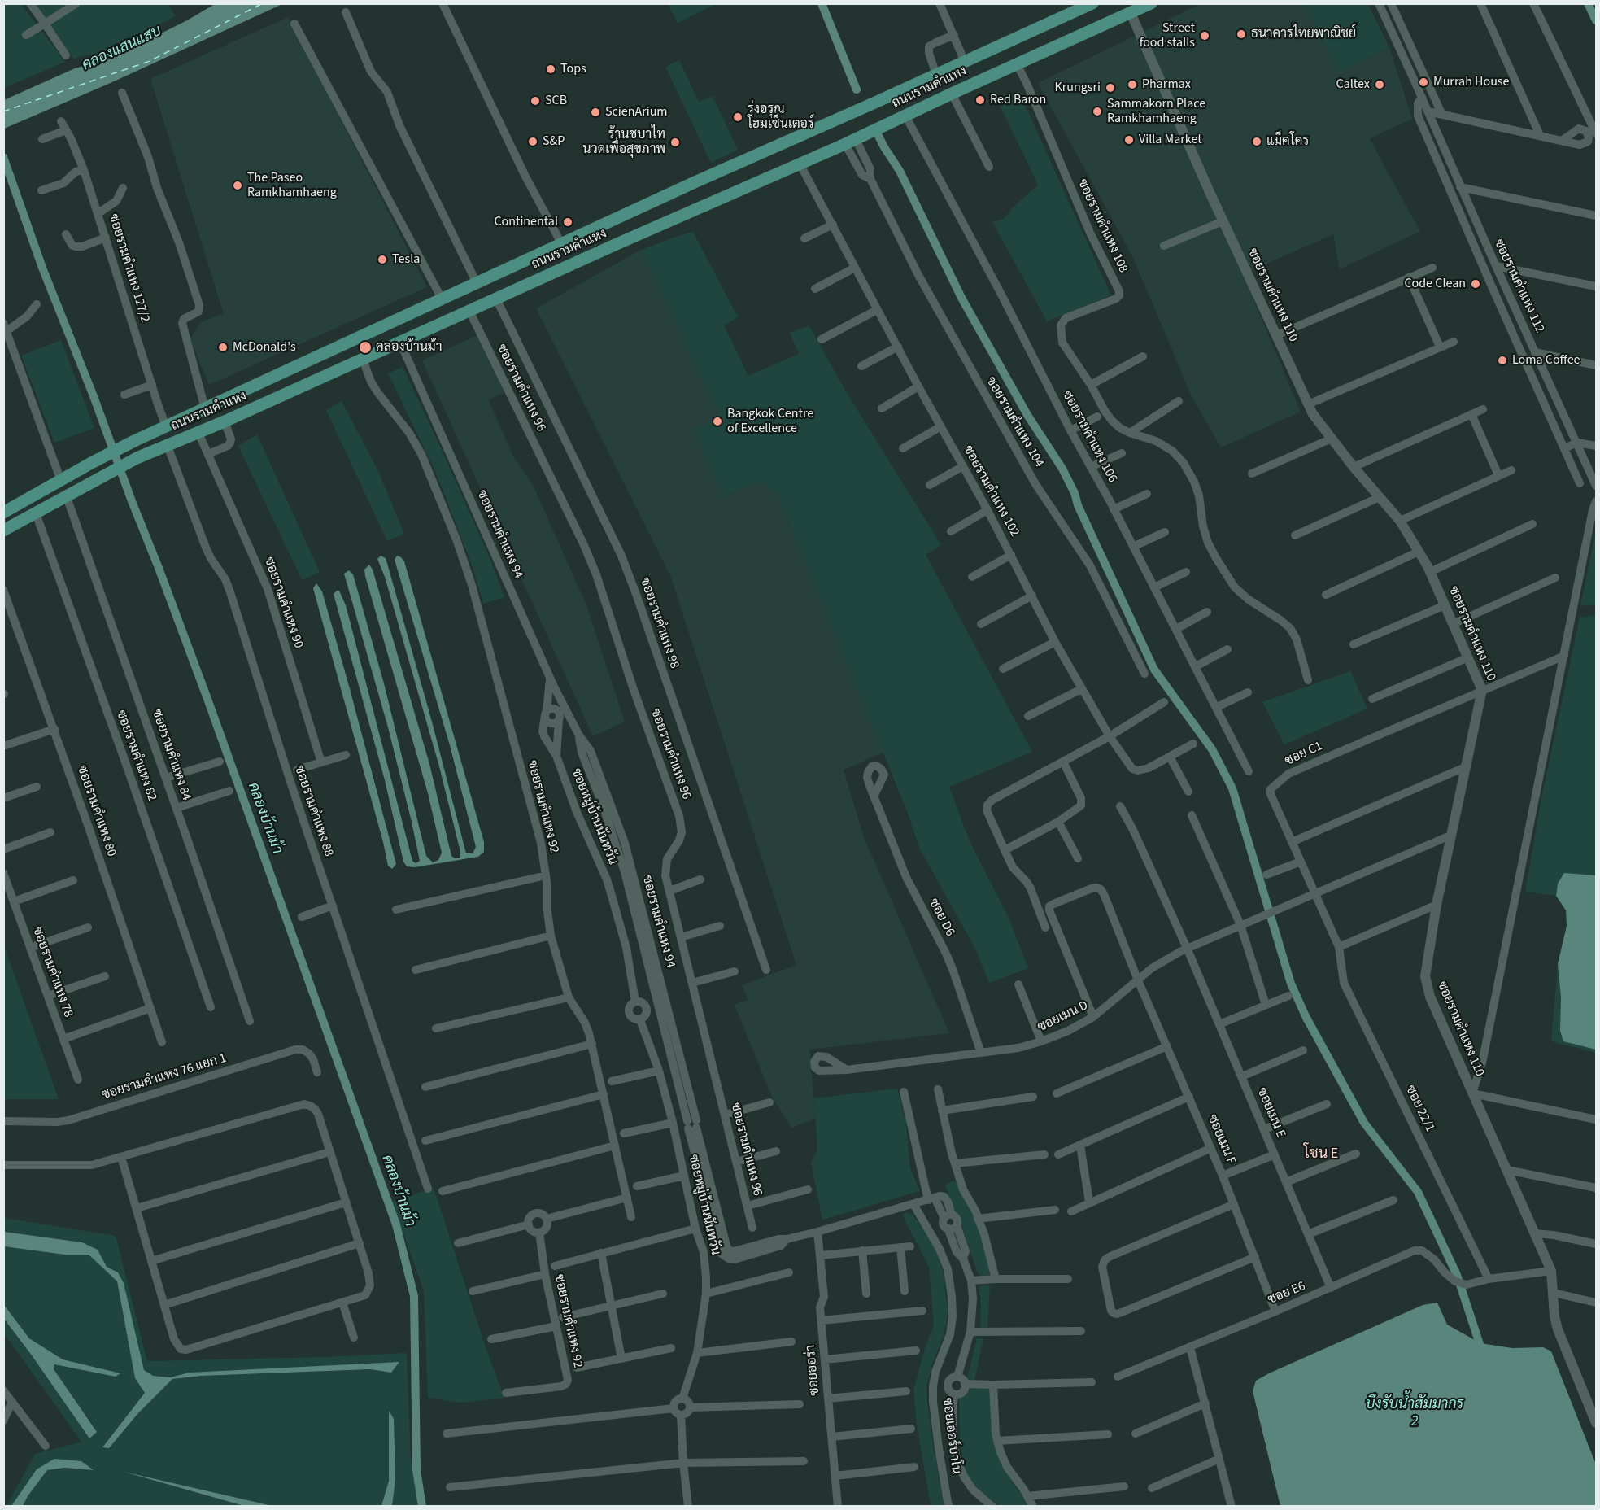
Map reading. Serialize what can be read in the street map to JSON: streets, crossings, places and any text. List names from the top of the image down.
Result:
{
  "streets": {
    "main road": ["ถนนรามคำแหง"],
    "street": [
      "ซอยรามคำแหง 108",
      "ซอยรามคำแหง 127/2",
      "ซอยรามคำแหง 112",
      "ซอยรามคำแหง 110",
      "ซอยรามคําแหง 96",
      "ซอยรามคําแหง 104",
      "ซอยรามคําแหง 106",
      "ซอยรามคําแหง 102",
      "ซอยรามคําแหง 94",
      "ซอยรามคำแหง 90",
      "ซอยรามคําแหง 98",
      "ซอย C1",
      "ซอยรามคำแหง 84",
      "ซอยรามคำแหง 82",
      "ซอยรามคําแหง 92",
      "ซอยรามคำแหง 80",
      "ซอยรามคำแหง 88",
      "ซอยหมู่บ้านนันทวัน",
      "ซอย D6",
      "ซอยรามคำแหง 78",
      "ซอยเมน D",
      "ซอยรามคำแหง 76 แยก 1",
      "ซอย 22/1",
      "ซอยเมน E",
      "ซอยเมน F",
      "ซอย E6",
      "ซอยออร่า",
      "ซอยเออร์บาโน"
    ]
  },
  "crossings": [
    ["ถนนรามคำแหง", "ซอยรามคำแหง 108"],
    ["ถนนรามคำแหง", "ซอยรามคำแหง 127/2"],
    ["ถนนรามคำแหง", "ซอยรามคำแหง 110"],
    ["ถนนรามคำแหง", "ซอยรามคําแหง 96"],
    ["ถนนรามคำแหง", "ซอยรามคําแหง 104"],
    ["ถนนรามคำแหง", "ซอยรามคําแหง 106"],
    ["ถนนรามคำแหง", "ซอยรามคําแหง 102"],
    ["ถนนรามคำแหง", "ซอยรามคําแหง 94"],
    ["ถนนรามคำแหง", "ซอยรามคำแหง 90"],
    ["ถนนรามคำแหง", "ซอยรามคําแหง 98"],
    ["ถนนรามคำแหง", "ซอยรามคำแหง 84"],
    ["ถนนรามคำแหง", "ซอยรามคำแหง 82"],
    ["ถนนรามคำแหง", "ซอยรามคําแหง 92"],
    ["ถนนรามคำแหง", "ซอยรามคำแหง 88"],
    ["ซอยรามคำแหง 110", "ซอย C1"],
    ["ซอยรามคำแหง 110", "ซอยเมน D"],
    ["ซอยรามคําแหง 94", "ซอยหมู่บ้านนันทวัน"],
    ["ซอยรามคําแหง 94", "ซอยออร่า"],
    ["ซอยรามคําแหง 94", "ซอยเออร์บาโน"],
    ["ซอย C1", "ซอยเมน D"],
    ["ซอย C1", "ซอย 22/1"],
    ["ซอย D6", "ซอยเมน D"],
    ["ซอยเมน D", "ซอยเมน E"],
    ["ซอยเมน D", "ซอยเมน F"],
    ["ซอย 22/1", "ซอย E6"],
    ["ซอยเมน E", "ซอย E6"],
    ["ซอยเมน F", "ซอย E6"]
  ],
  "districts": ["โซน E"],
  "water": ["คลองแสนแสบ", "คลองบ้านม้า", "บึงรับน้ำสัมมากร 2"],
  "places": [
    "ธนาคารไทยพาณิชย์",
    "Street food stalls",
    "Tops",
    "Murrah House",
    "Pharmax",
    "Caltex",
    "Krungsri",
    "Red Baron",
    "SCB",
    "Sammakorn Place Ramkhamhaeng",
    "ScienArium",
    "รุ่งอรุณ โฮมเซ็นเตอร์",
    "Villa Market",
    "S&P",
    "แม็คโคร",
    "ร้านชบาไท นวดเพื่อสุขภาพ",
    "The Paseo Ramkhamhaeng",
    "Continental",
    "Tesla",
    "Code Clean",
    "McDonald's",
    "คลองบ้านม้า",
    "Loma Coffee",
    "Bangkok Centre of Excellence"
  ]
}
